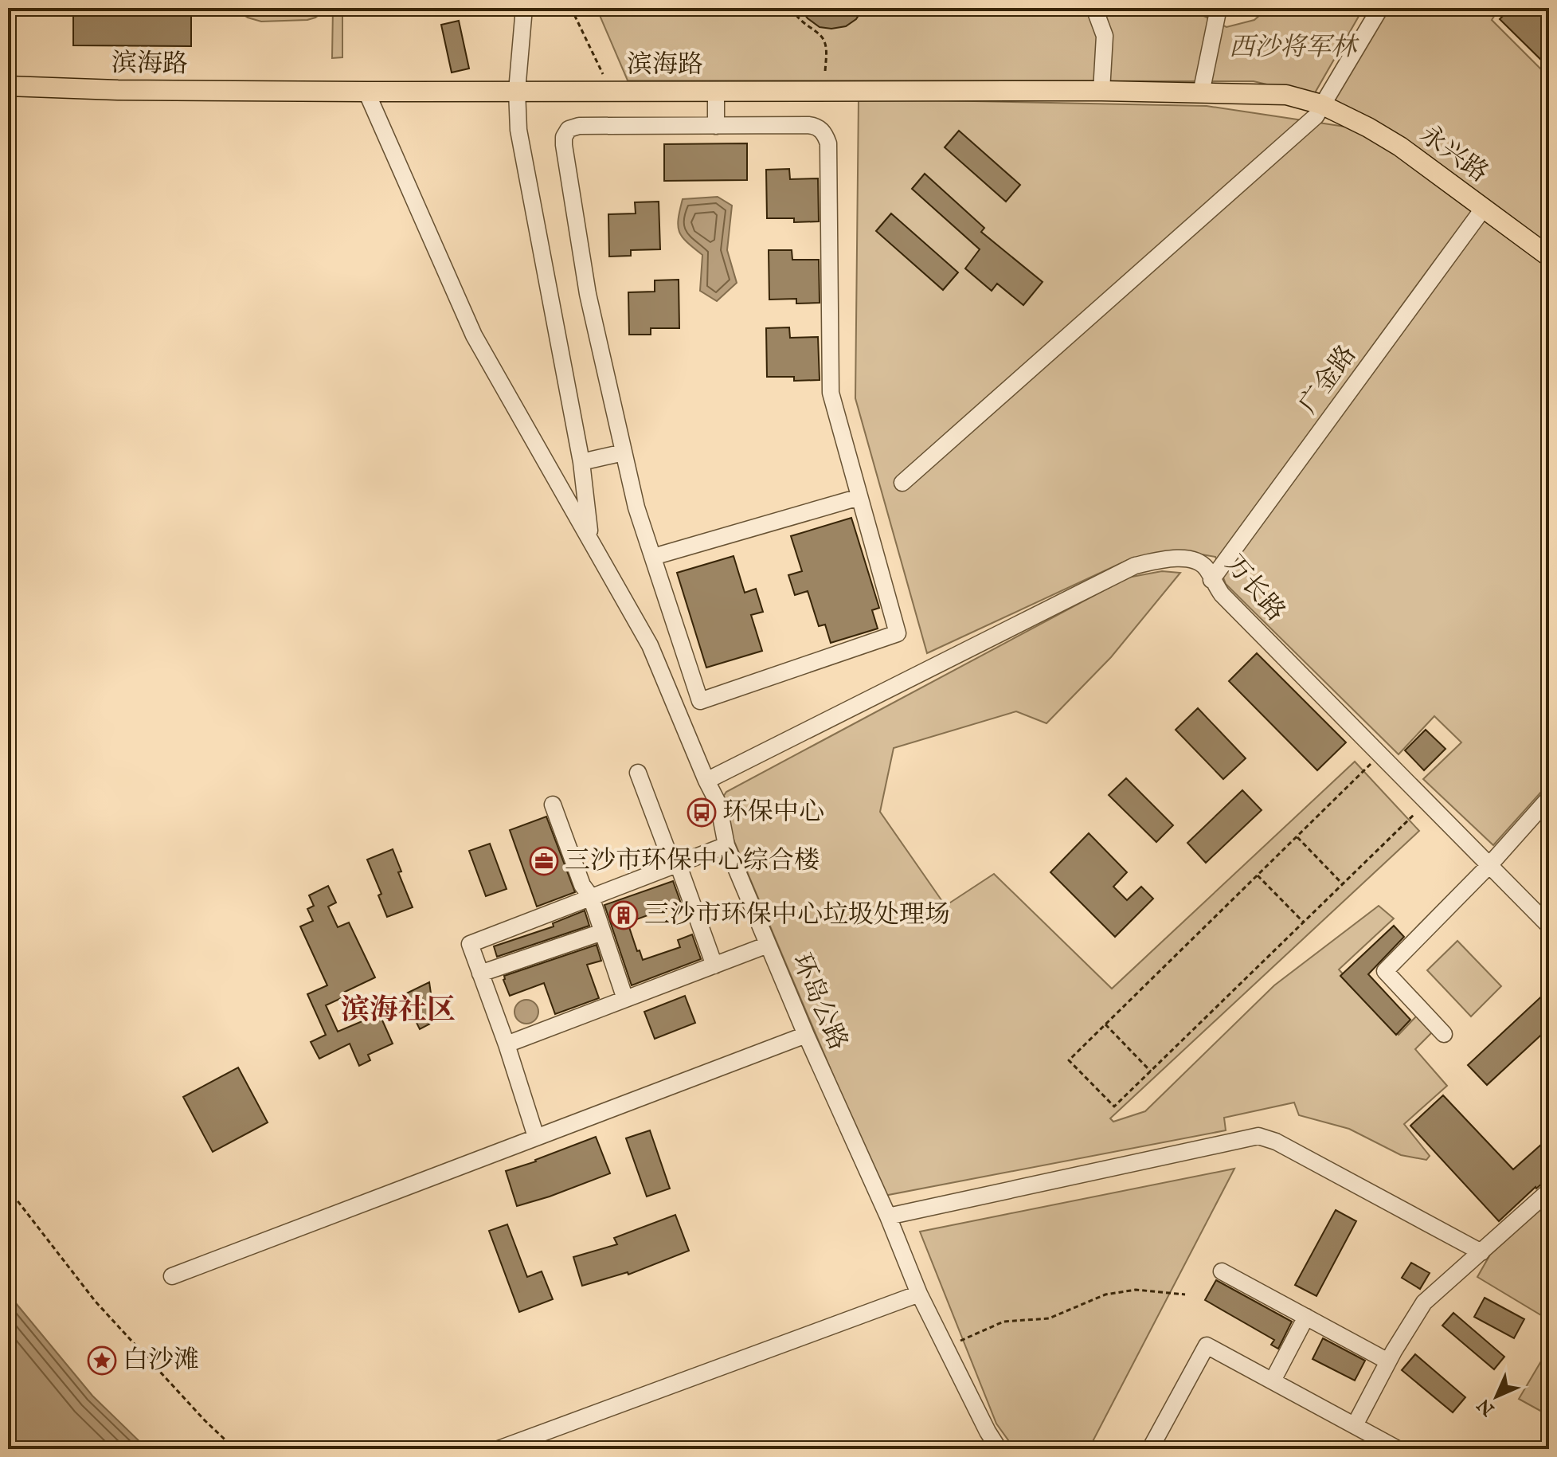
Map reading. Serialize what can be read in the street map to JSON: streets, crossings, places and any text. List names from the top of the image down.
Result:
{
  "streets": {
    "main road": ["滨海路", "永兴路"],
    "street": ["广金路", "万长路", "环岛公路"]
  },
  "crossings": [
    ["滨海路", "永兴路"],
    ["滨海路", "环岛公路"],
    ["永兴路", "广金路"],
    ["广金路", "万长路"],
    ["万长路", "环岛公路"]
  ],
  "districts": ["滨海社区"],
  "parks": ["西沙将军林"],
  "places": {
    "bus stop": ["环保中心"],
    "office": ["三沙市环保中心综合楼"],
    "building": ["三沙市环保中心垃圾处理场"],
    "place": ["白沙滩"]
  },
  "north": "bottom left"
}
